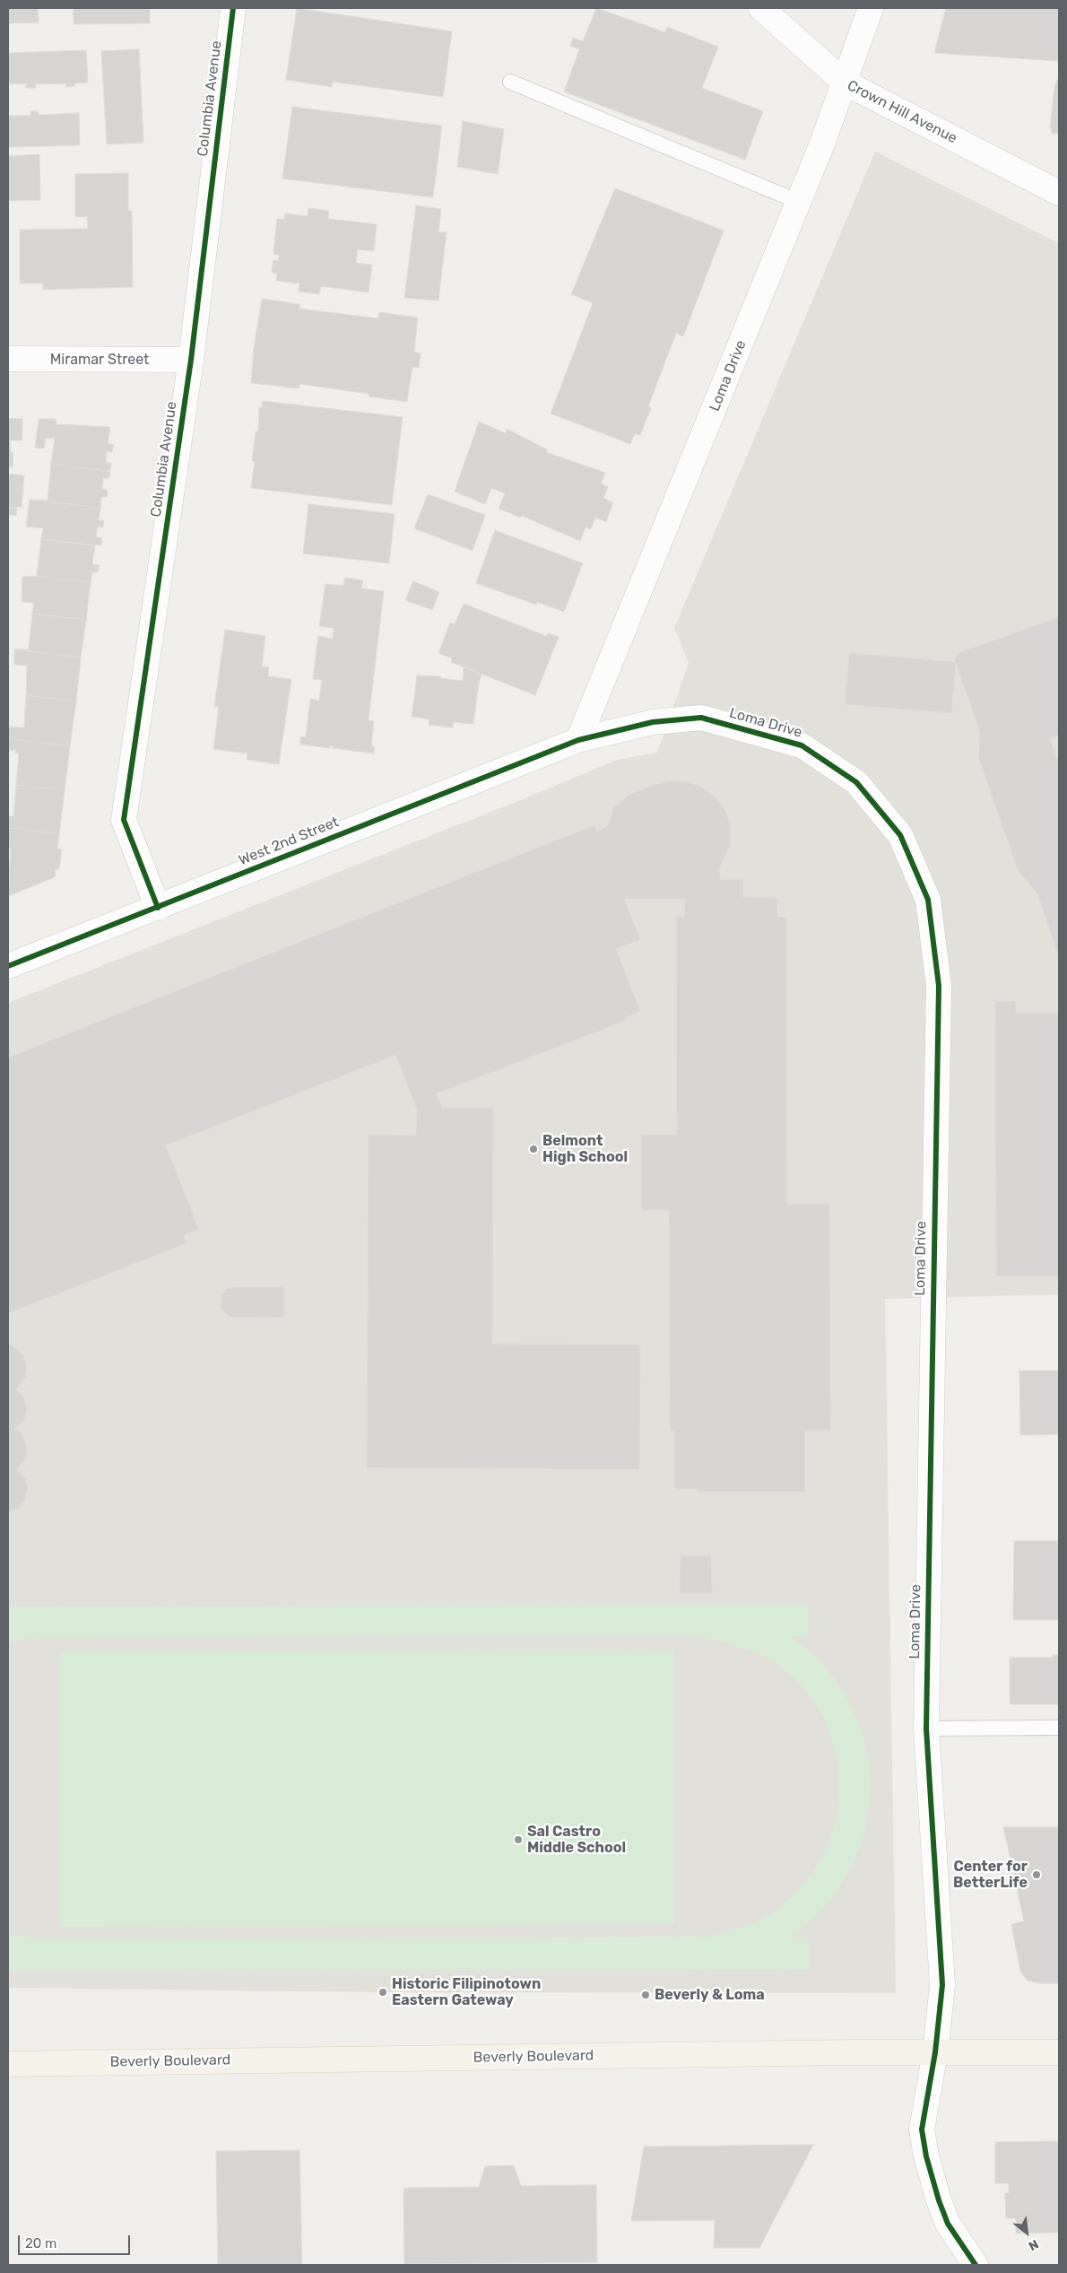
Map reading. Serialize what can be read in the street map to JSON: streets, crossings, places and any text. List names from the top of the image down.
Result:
{
  "streets": {
    "main road": ["Beverly Boulevard"],
    "street": [
      "Columbia Avenue",
      "Crown Hill Avenue",
      "Miramar Street",
      "Loma Drive",
      "West 2nd Street"
    ]
  },
  "crossings": [
    ["Columbia Avenue", "Miramar Street"],
    ["Columbia Avenue", "West 2nd Street"],
    ["Crown Hill Avenue", "Loma Drive"],
    ["Loma Drive", "West 2nd Street"],
    ["Loma Drive", "Beverly Boulevard"]
  ],
  "places": [
    "Belmont High School",
    "Sal Castro Middle School",
    "Center for BetterLife",
    "Historic Filipinotown Eastern Gateway",
    "Beverly & Loma"
  ],
  "scale_bar": "20 m",
  "north": "bottom right"
}
